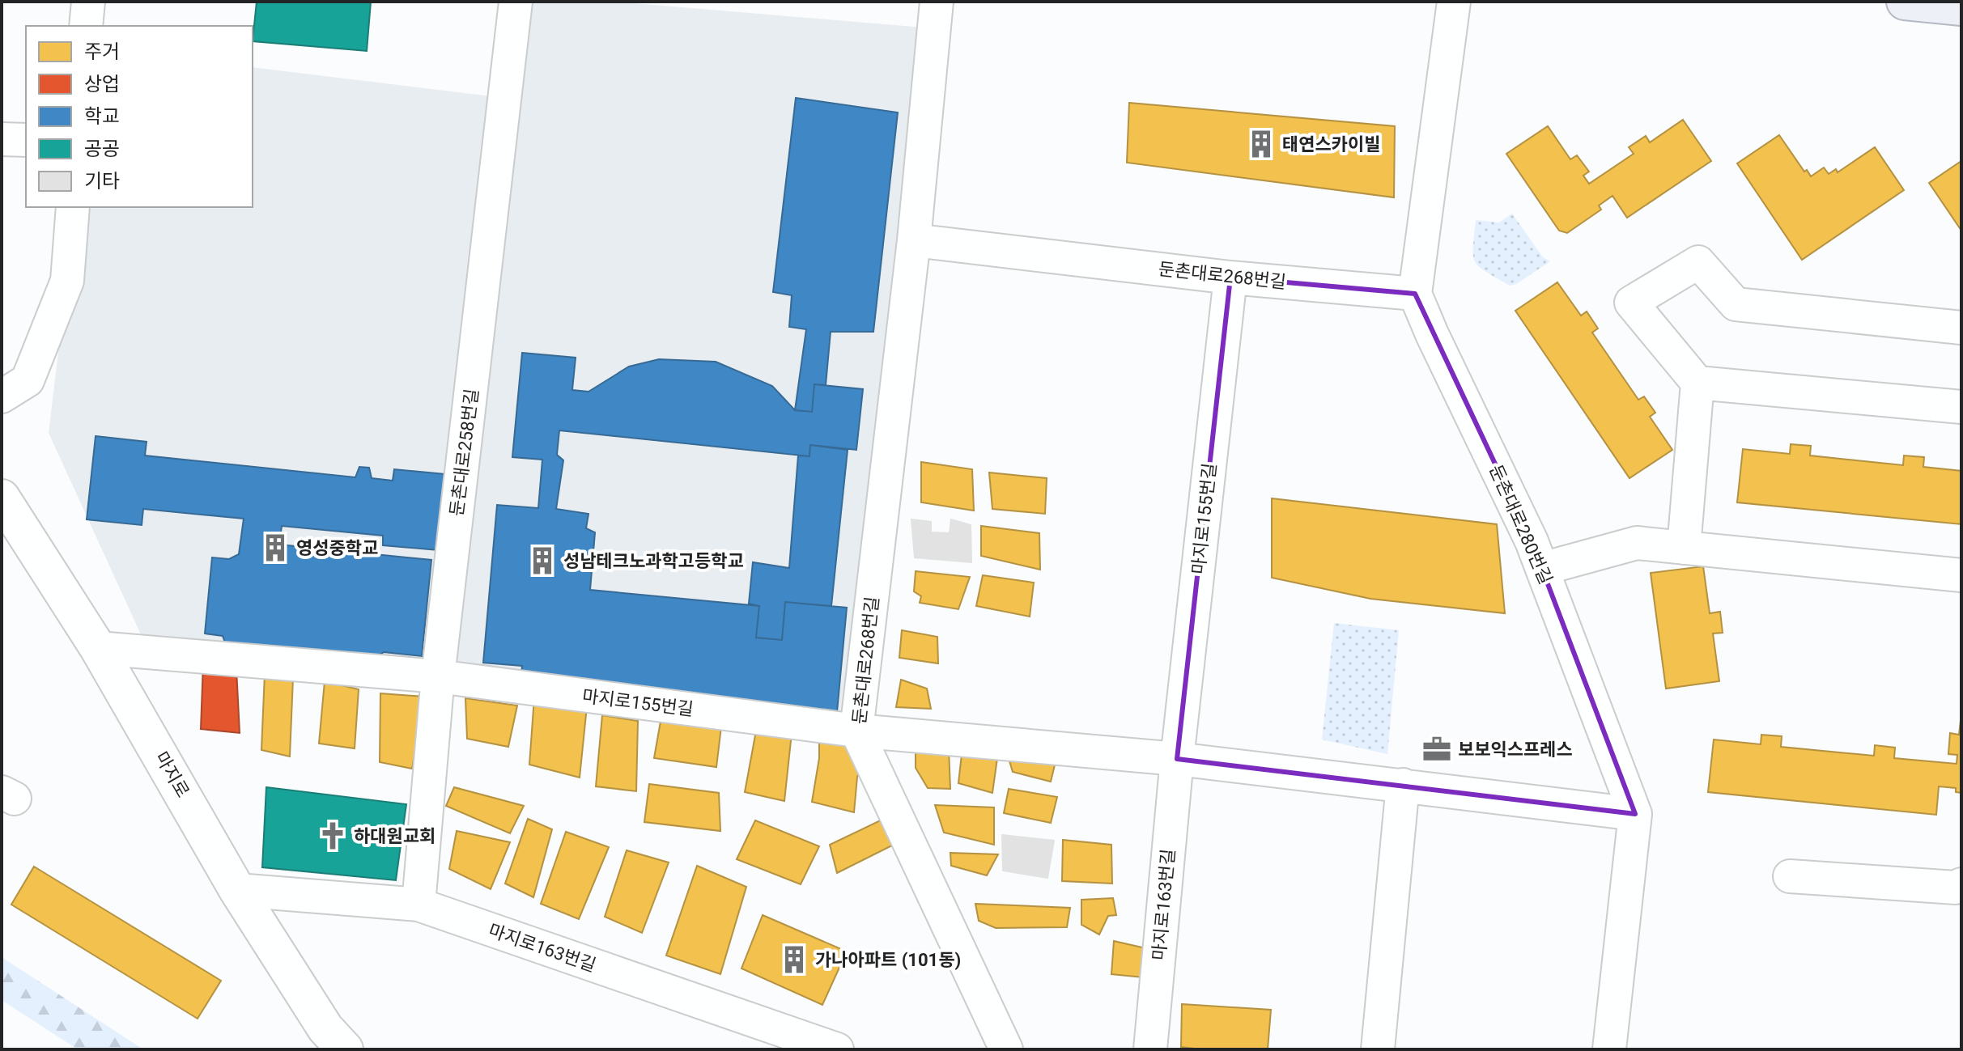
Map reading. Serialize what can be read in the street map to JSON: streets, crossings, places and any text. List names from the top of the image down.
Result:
{
  "streets": {
    "main road": ["마지로"],
    "street": [
      "둔촌대로268번길",
      "둔촌대로258번길",
      "마지로155번길",
      "둔촌대로280번길",
      "마지로163번길"
    ]
  },
  "crossings": [
    ["둔촌대로268번길", "마지로155번길"],
    ["둔촌대로268번길", "둔촌대로280번길"],
    ["둔촌대로258번길", "마지로155번길"],
    ["둔촌대로258번길", "마지로163번길"],
    ["마지로155번길", "둔촌대로280번길"],
    ["마지로155번길", "마지로"],
    ["마지로155번길", "마지로163번길"],
    ["마지로", "마지로163번길"]
  ],
  "places": {
    "building": [
      "태연스카이빌",
      "영성중학교",
      "성남테크노과학고등학교",
      "가나아파트 (101동)"
    ],
    "office": ["보보익스프레스"],
    "church": ["하대원교회"]
  },
  "legend": [
    "주거",
    "상업",
    "학교",
    "공공",
    "기타"
  ]
}
